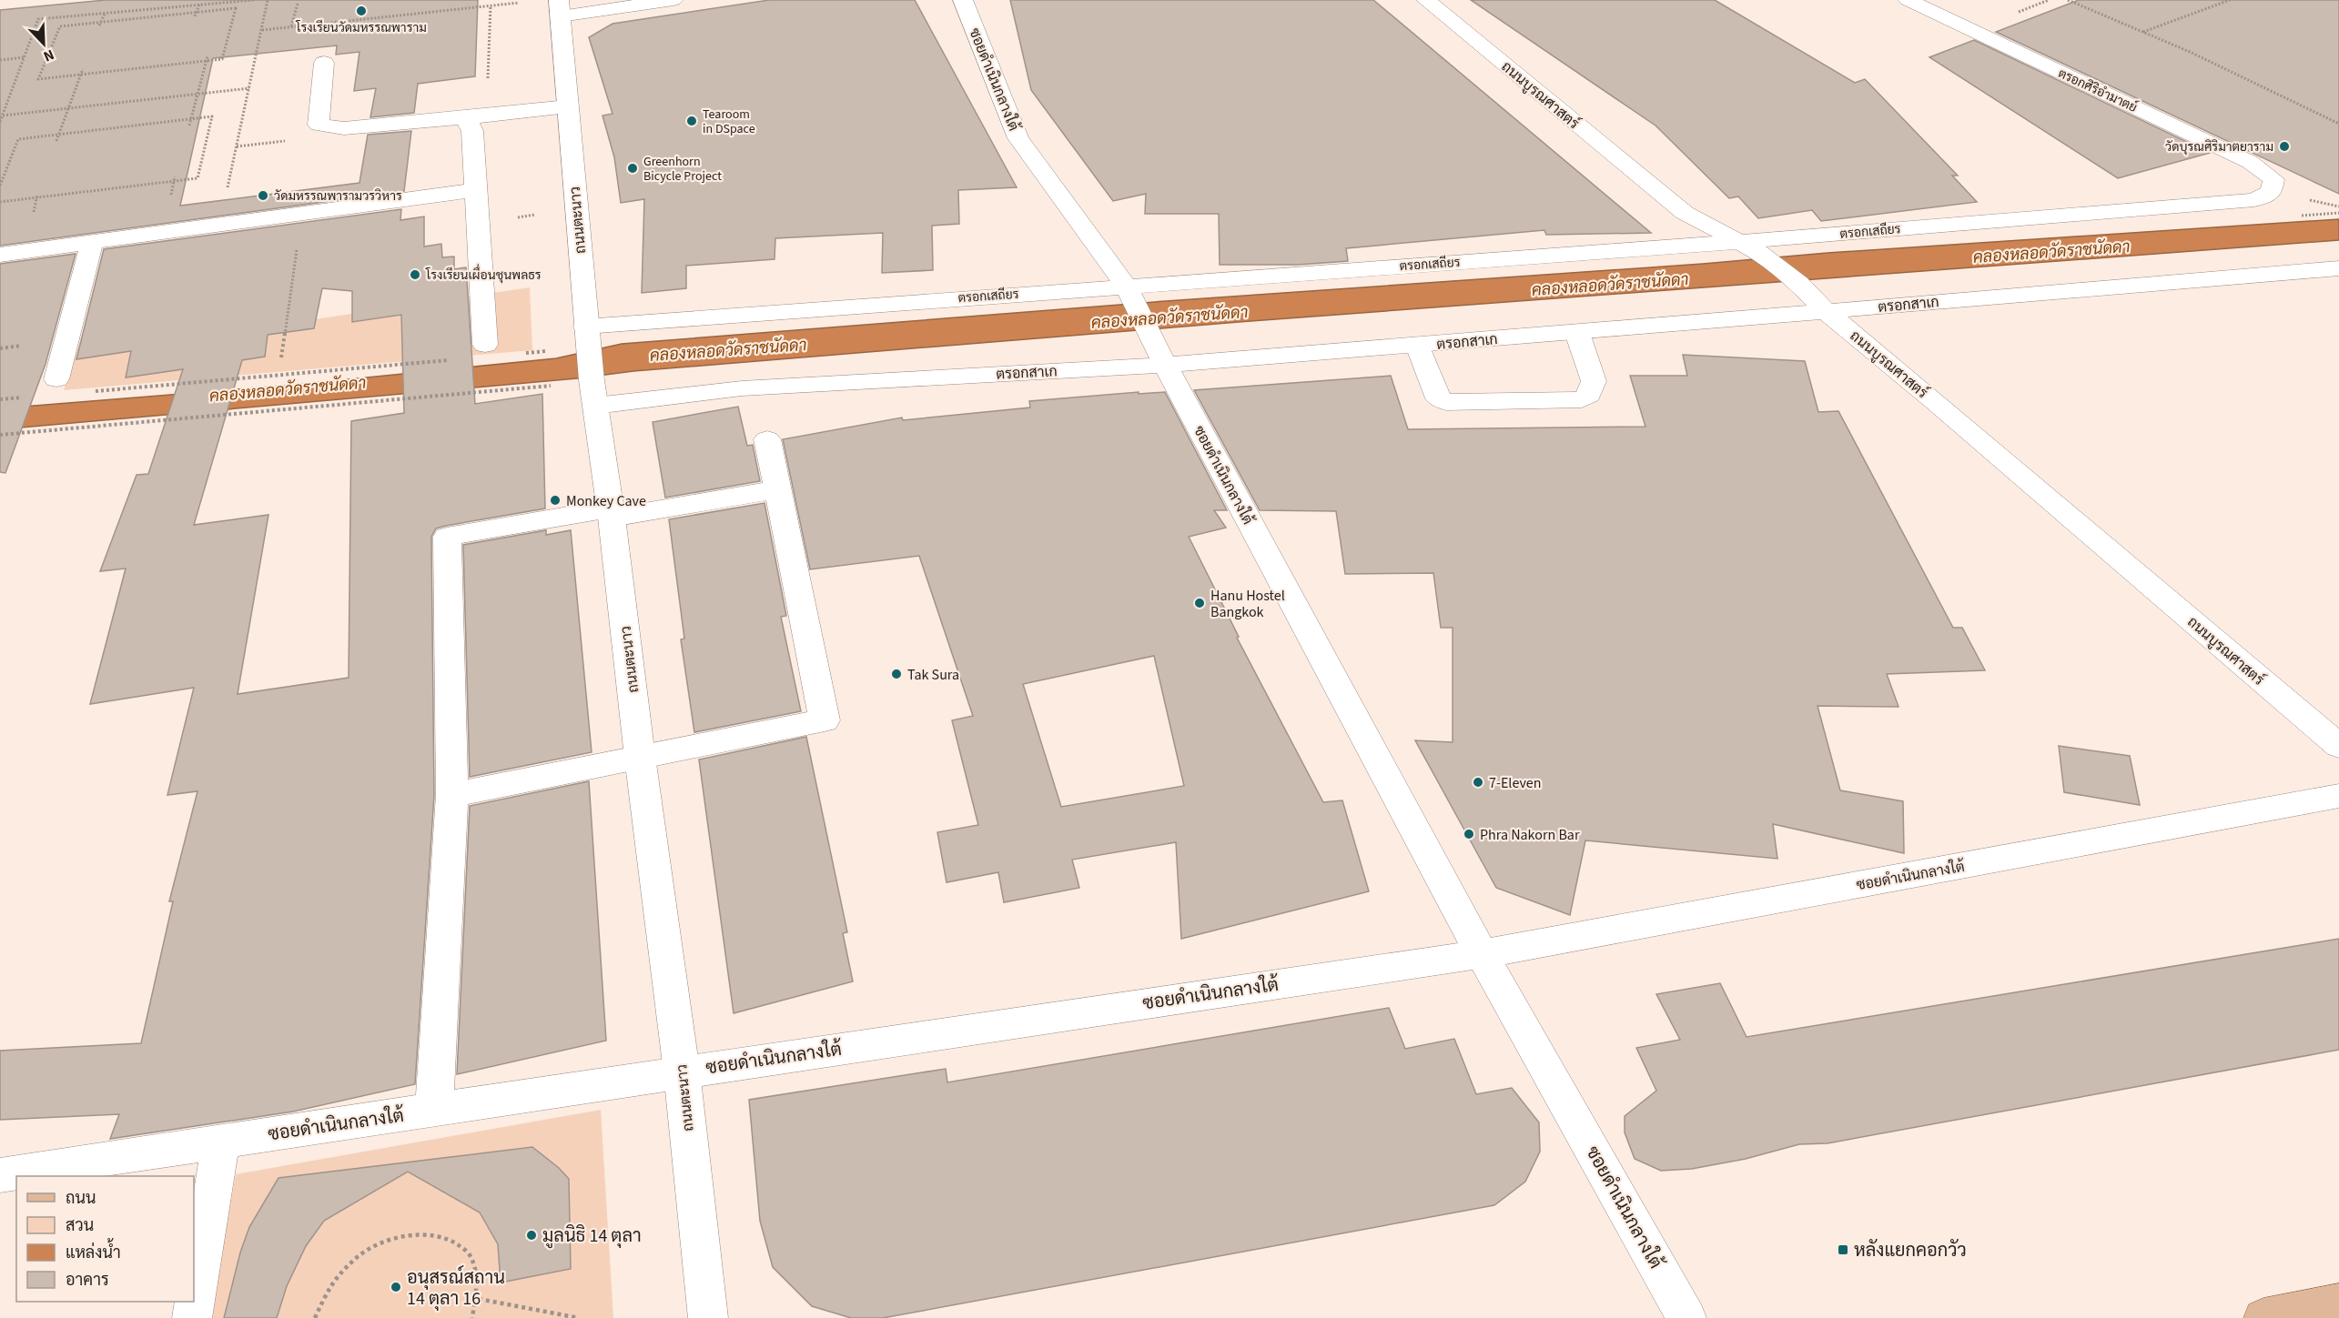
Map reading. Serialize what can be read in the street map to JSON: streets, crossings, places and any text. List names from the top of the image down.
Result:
{
  "streets": {
    "street": [
      "ซอยดำเนินกลางใต้",
      "ตรอกศิริอำมาตย์",
      "ถนนบูรณศาสตร์",
      "ถนนตะนาว",
      "ตรอกเสถียร",
      "ตรอกสาเก"
    ]
  },
  "crossings": [
    ["ซอยดำเนินกลางใต้", "ถนนตะนาว"],
    ["ซอยดำเนินกลางใต้", "ตรอกเสถียร"],
    ["ซอยดำเนินกลางใต้", "ตรอกสาเก"],
    ["ตรอกศิริอำมาตย์", "ตรอกเสถียร"],
    ["ถนนบูรณศาสตร์", "ตรอกเสถียร"],
    ["ถนนบูรณศาสตร์", "ตรอกสาเก"],
    ["ถนนตะนาว", "ตรอกเสถียร"],
    ["ถนนตะนาว", "ตรอกสาเก"]
  ],
  "water": ["คลองหลอดวัดราชนัดดา"],
  "places": {
    "other": [
      "โรงเรียนวัดมหรรณพาราม",
      "Tearoom in DSpace",
      "วัดบุรณศิริมาตยาราม",
      "Greenhorn Bicycle Project",
      "วัดมหรรณพารามวรวิหาร",
      "โรงเรียนเผื่อนชุนพลธร",
      "Monkey Cave",
      "Hanu Hostel Bangkok",
      "Tak Sura",
      "7-Eleven",
      "Phra Nakorn Bar",
      "มูลนิธิ 14 ตุลา",
      "อนุสรณ์สถาน 14 ตุลา 16"
    ],
    "transit": ["หลังแยกคอกวัว"]
  },
  "legend": [
    "ถนน",
    "สวน",
    "แหล่งน้ำ",
    "อาคาร"
  ],
  "north": "bottom right"
}
